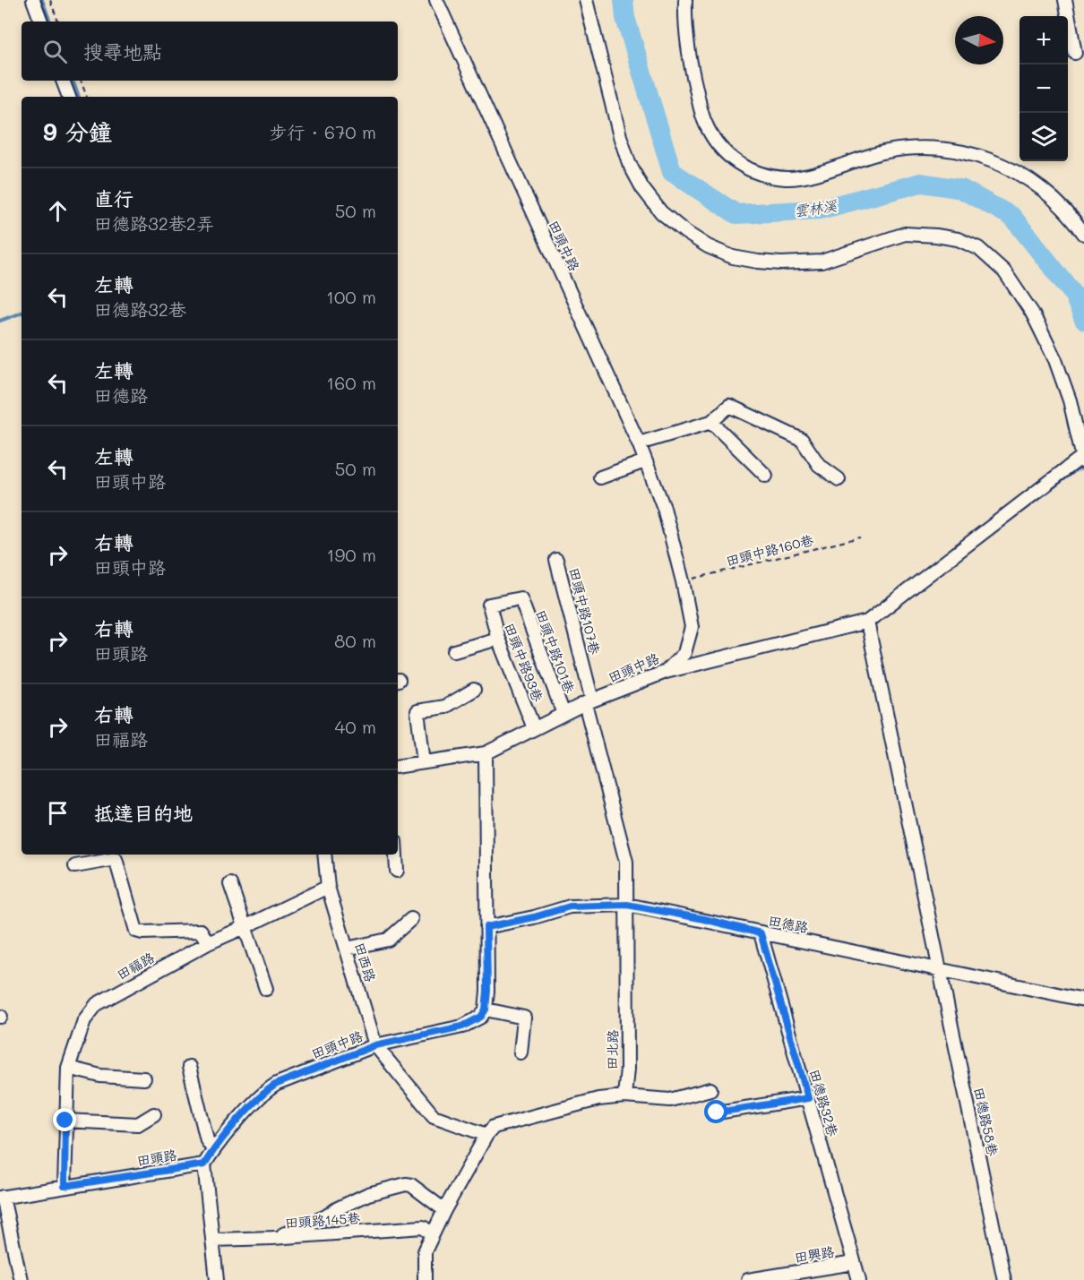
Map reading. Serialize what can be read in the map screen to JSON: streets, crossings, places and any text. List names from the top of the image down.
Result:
{
  "streets": {
    "street": [
      "田頭中路",
      "田頭中路107巷",
      "田頭中路101巷",
      "田頭中路93巷",
      "田德路",
      "田西路",
      "田福路",
      "田北路",
      "田德路32巷",
      "田德路58巷",
      "田頭路",
      "田頭路145巷",
      "田興路"
    ],
    "path": ["田頭中路160巷"]
  },
  "crossings": [
    ["田頭中路", "田頭中路160巷"],
    ["田頭中路", "田頭中路107巷"],
    ["田頭中路", "田頭中路101巷"],
    ["田頭中路", "田頭中路93巷"],
    ["田頭中路", "田西路"],
    ["田頭中路", "田北路"],
    ["田頭中路", "田頭路"],
    ["田頭中路107巷", "田北路"],
    ["田頭中路101巷", "田頭中路93巷"],
    ["田德路", "田北路"],
    ["田德路", "田德路32巷"],
    ["田德路", "田德路58巷"],
    ["田西路", "田福路"],
    ["田福路", "田頭路"],
    ["田德路32巷", "田興路"]
  ],
  "water": ["雲林溪"],
  "north": "right",
  "page": {
    "map_buttons": ["+", "−"],
    "search": "搜尋地點",
    "heading": ["9 分鐘", "步行 · 670 m"],
    "list": [
      ["直行", "田德路32巷2弄", "50 m"],
      ["左轉", "田德路32巷", "100 m"],
      ["左轉", "田德路", "160 m"],
      ["左轉", "田頭中路", "50 m"],
      ["右轉", "田頭中路", "190 m"],
      ["右轉", "田頭路", "80 m"],
      ["右轉", "田福路", "40 m"],
      "抵達目的地"
    ]
  }
}
